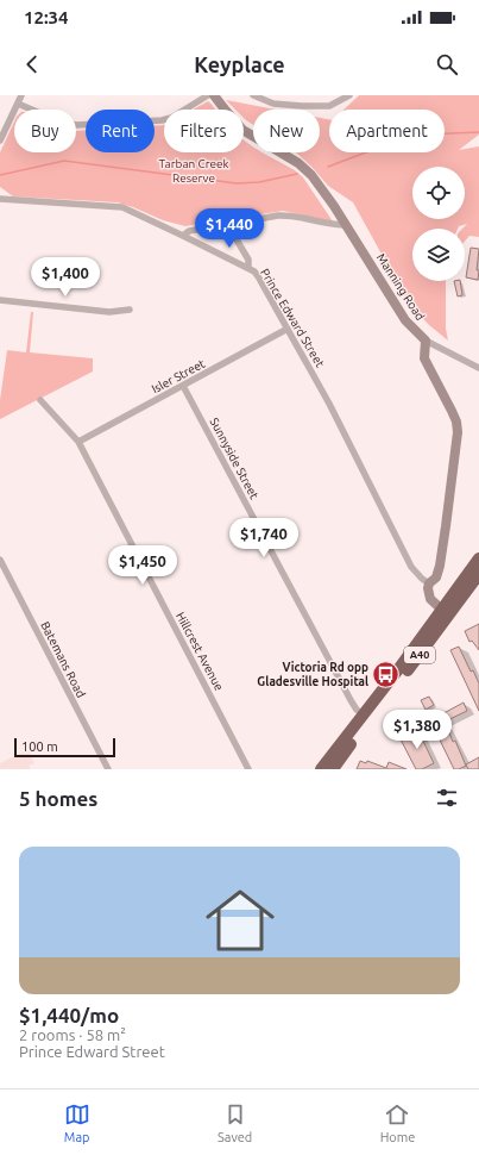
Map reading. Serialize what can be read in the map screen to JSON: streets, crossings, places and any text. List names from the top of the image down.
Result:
{
  "streets": {
    "highway": ["A40"],
    "street": [
      "Manning Road",
      "Prince Edward Street",
      "Isler Street",
      "Sunnyside Street",
      "Hillcrest Avenue",
      "Batemans Road"
    ]
  },
  "crossings": [
    ["Prince Edward Street", "Isler Street"],
    ["Isler Street", "Sunnyside Street"],
    ["Isler Street", "Hillcrest Avenue"],
    ["Sunnyside Street", "A40"]
  ],
  "parks": ["Tarban Creek Reserve"],
  "places": {
    "bus stop": ["Victoria Rd opp Gladesville Hospital"]
  },
  "scale_bar": "100 m",
  "page": {
    "status": "12:34",
    "header": "Keyplace",
    "chip": [
      "Buy",
      "Rent",
      "Filters",
      "New",
      "Apartment"
    ],
    "price": [
      "$1,440",
      "$1,400",
      "$1,740",
      "$1,450",
      "$1,380"
    ],
    "scale": "100 m",
    "heading": "5 homes",
    "list": [
      {
        "name": "$1,440/mo",
        "note": "2 rooms · 58 m² · Prince Edward Street"
      }
    ],
    "tabs": ["Map", "Saved", "Home"]
  }
}
